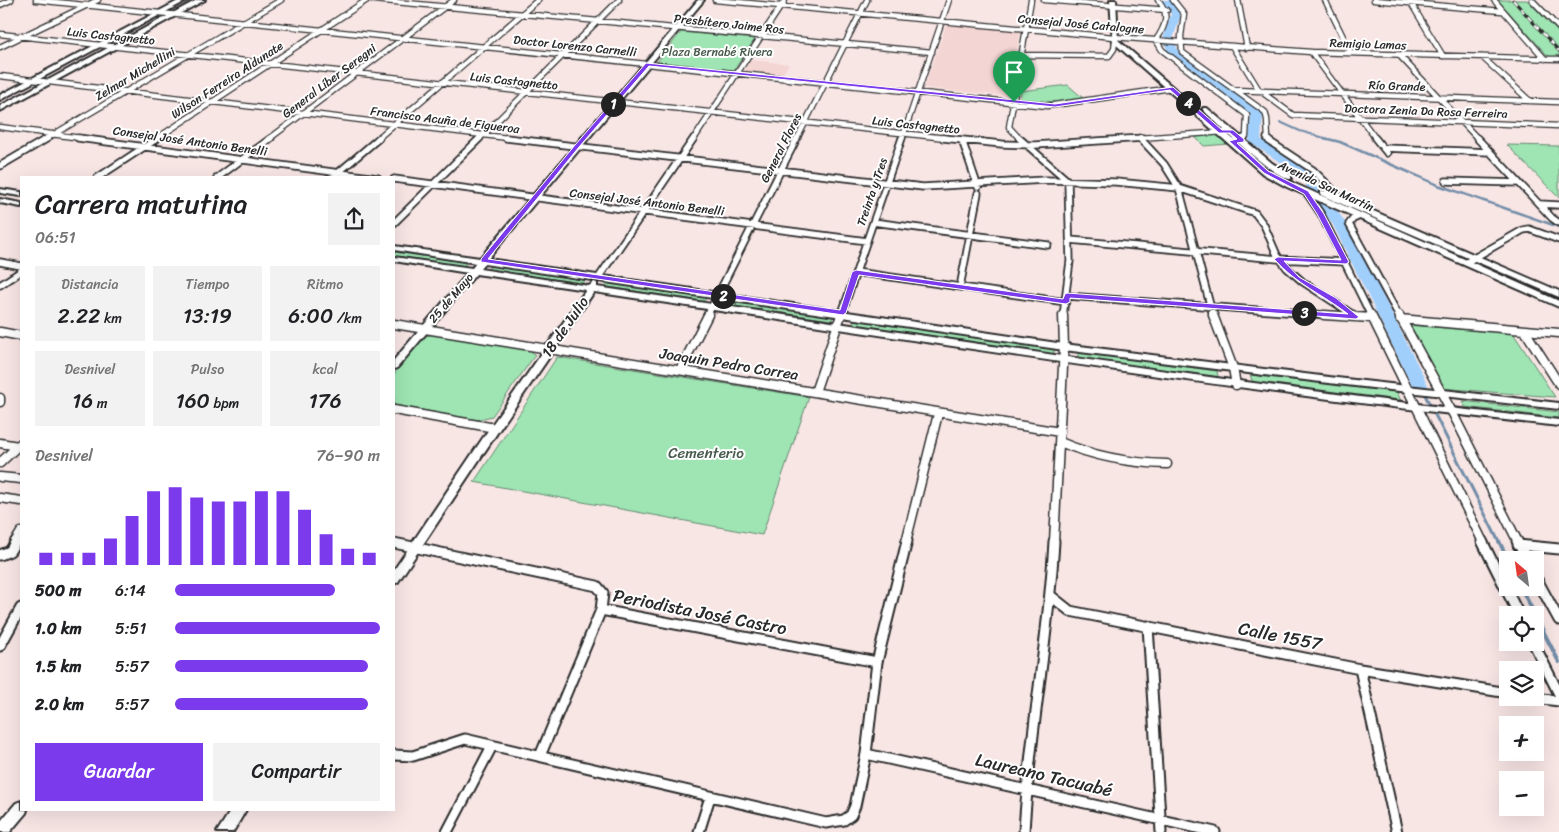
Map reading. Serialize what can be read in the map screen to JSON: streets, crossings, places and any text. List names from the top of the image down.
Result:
{
  "streets": {
    "street": [
      "Presbítero Jaime Ros",
      "Consejal José Catalogne",
      "Luis Castagnetto",
      "Remigio Lamas",
      "Doctor Lorenzo Carnelli",
      "Zelmar Michellini",
      "Wilson Ferreira Aldunate",
      "General Líber Seregni",
      "Río Grande",
      "Doctora Zenia Da Rosa Ferreira",
      "Francisco Acuña de Figueroa",
      "Consejal José Antonio Benelli",
      "General Flores",
      "Avenida San Martín",
      "Treinta y Tres",
      "25 de Mayo",
      "18 de Julio",
      "Joaquin Pedro Correa",
      "Periodista José Castro",
      "Calle 1557",
      "Laureano Tacuabé"
    ]
  },
  "crossings": [
    ["Presbítero Jaime Ros", "General Líber Seregni"],
    ["Presbítero Jaime Ros", "General Flores"],
    ["Presbítero Jaime Ros", "Treinta y Tres"],
    ["Presbítero Jaime Ros", "25 de Mayo"],
    ["Presbítero Jaime Ros", "18 de Julio"],
    ["Consejal José Catalogne", "Remigio Lamas"],
    ["Consejal José Catalogne", "General Flores"],
    ["Consejal José Catalogne", "Avenida San Martín"],
    ["Consejal José Catalogne", "Treinta y Tres"],
    ["Consejal José Catalogne", "18 de Julio"],
    ["Luis Castagnetto", "Zelmar Michellini"],
    ["Luis Castagnetto", "Wilson Ferreira Aldunate"],
    ["Luis Castagnetto", "General Líber Seregni"],
    ["Luis Castagnetto", "General Flores"],
    ["Luis Castagnetto", "Avenida San Martín"],
    ["Luis Castagnetto", "Treinta y Tres"],
    ["Luis Castagnetto", "25 de Mayo"],
    ["Luis Castagnetto", "18 de Julio"],
    ["Doctor Lorenzo Carnelli", "Zelmar Michellini"],
    ["Doctor Lorenzo Carnelli", "Wilson Ferreira Aldunate"],
    ["Doctor Lorenzo Carnelli", "General Líber Seregni"],
    ["Doctor Lorenzo Carnelli", "General Flores"],
    ["Doctor Lorenzo Carnelli", "Avenida San Martín"],
    ["Doctor Lorenzo Carnelli", "Treinta y Tres"],
    ["Doctor Lorenzo Carnelli", "25 de Mayo"],
    ["Doctor Lorenzo Carnelli", "18 de Julio"],
    ["Zelmar Michellini", "Francisco Acuña de Figueroa"],
    ["Zelmar Michellini", "Consejal José Antonio Benelli"],
    ["Wilson Ferreira Aldunate", "Francisco Acuña de Figueroa"],
    ["Wilson Ferreira Aldunate", "Consejal José Antonio Benelli"],
    ["General Líber Seregni", "Francisco Acuña de Figueroa"],
    ["General Líber Seregni", "Consejal José Antonio Benelli"],
    ["Río Grande", "Doctora Zenia Da Rosa Ferreira"],
    ["Francisco Acuña de Figueroa", "General Flores"],
    ["Francisco Acuña de Figueroa", "Treinta y Tres"],
    ["Francisco Acuña de Figueroa", "25 de Mayo"],
    ["Francisco Acuña de Figueroa", "18 de Julio"],
    ["Consejal José Antonio Benelli", "General Flores"],
    ["Consejal José Antonio Benelli", "Treinta y Tres"],
    ["Consejal José Antonio Benelli", "25 de Mayo"],
    ["Consejal José Antonio Benelli", "18 de Julio"],
    ["General Flores", "Joaquin Pedro Correa"],
    ["Treinta y Tres", "Joaquin Pedro Correa"],
    ["25 de Mayo", "Joaquin Pedro Correa"],
    ["18 de Julio", "Joaquin Pedro Correa"],
    ["18 de Julio", "Periodista José Castro"]
  ],
  "parks": ["Plaza Bernabé Rivera", "Cementerio"],
  "north": "top left",
  "page": {
    "pins": [
      "4",
      "1",
      "2",
      "3"
    ],
    "heading": ["Carrera matutina", "06:51"],
    "stats": [
      ["Distancia", "2.22 km"],
      ["Tiempo", "13:19"],
      ["Ritmo", "6:00 /km"],
      ["Desnivel", "16 m"],
      ["Pulso", "160 bpm"],
      ["kcal", "176"]
    ],
    "chart": ["Desnivel", "76–90 m"],
    "map_buttons": ["+", "−"],
    "list": [
      {
        "name": "500 m",
        "note": "6:14"
      },
      {
        "name": "1.0 km",
        "note": "5:51"
      },
      {
        "name": "1.5 km",
        "note": "5:57"
      },
      {
        "name": "2.0 km",
        "note": "5:57"
      }
    ],
    "buttons": ["Guardar", "Compartir"]
  }
}
